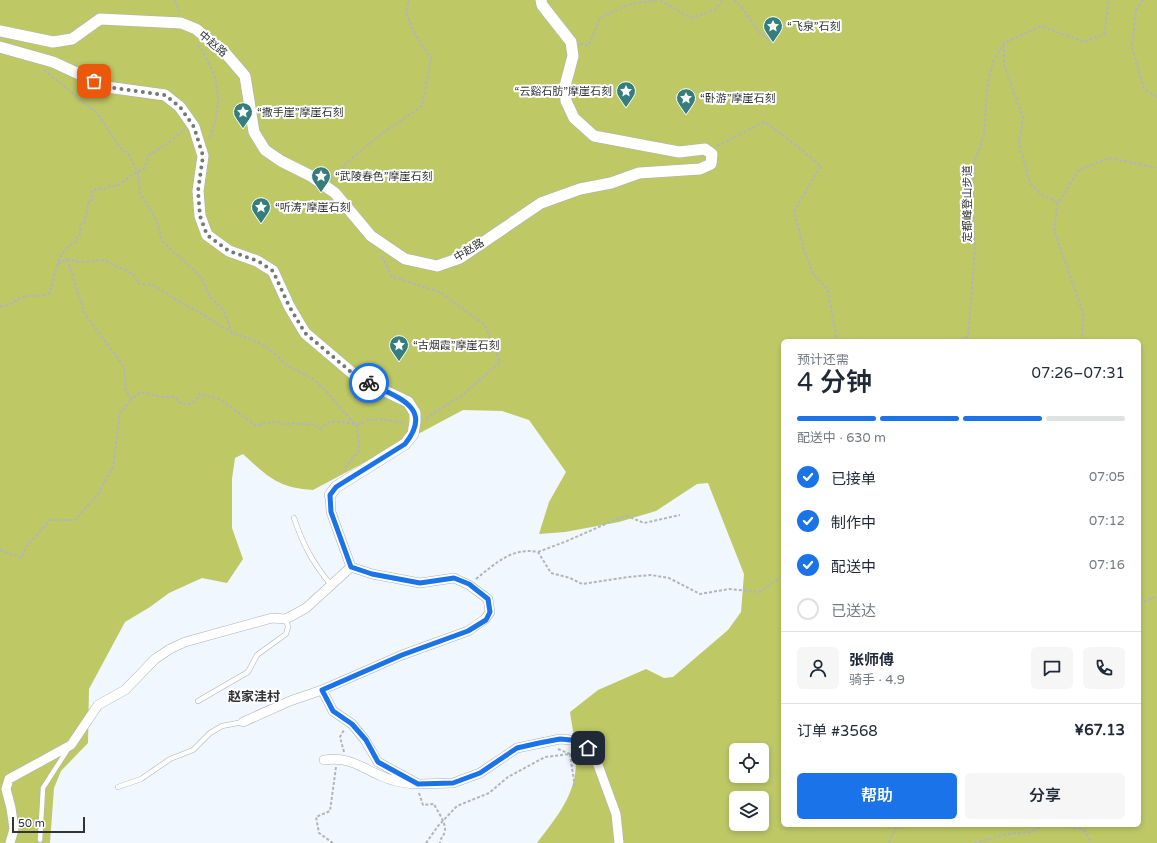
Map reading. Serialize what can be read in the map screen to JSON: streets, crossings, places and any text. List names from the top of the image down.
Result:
{
  "streets": {
    "street": ["中赵路"],
    "path": ["定都峰登山步道"]
  },
  "districts": ["赵家洼村"],
  "places": {
    "place": [
      "“飞泉”石刻",
      "“云谿石肪”摩崖石刻",
      "“卧游”摩崖石刻",
      "“撒手崖”摩崖石刻",
      "“武陵春色”摩崖石刻",
      "“听涛”摩崖石刻",
      "“古烟霞”摩崖石刻"
    ]
  },
  "scale_bar": "50 m",
  "page": {
    "heading": ["4 分钟", "预计还需", "07:26–07:31"],
    "panel": [
      "张师傅",
      "骑手 · 4.9",
      "订单 #3568",
      "¥67.13"
    ],
    "bar": "配送中 · 630 m",
    "list": [
      ["已接单", "07:05"],
      ["制作中", "07:12"],
      ["配送中", "07:16"],
      "已送达"
    ],
    "buttons": ["帮助", "分享"],
    "scale": "50 m"
  }
}
